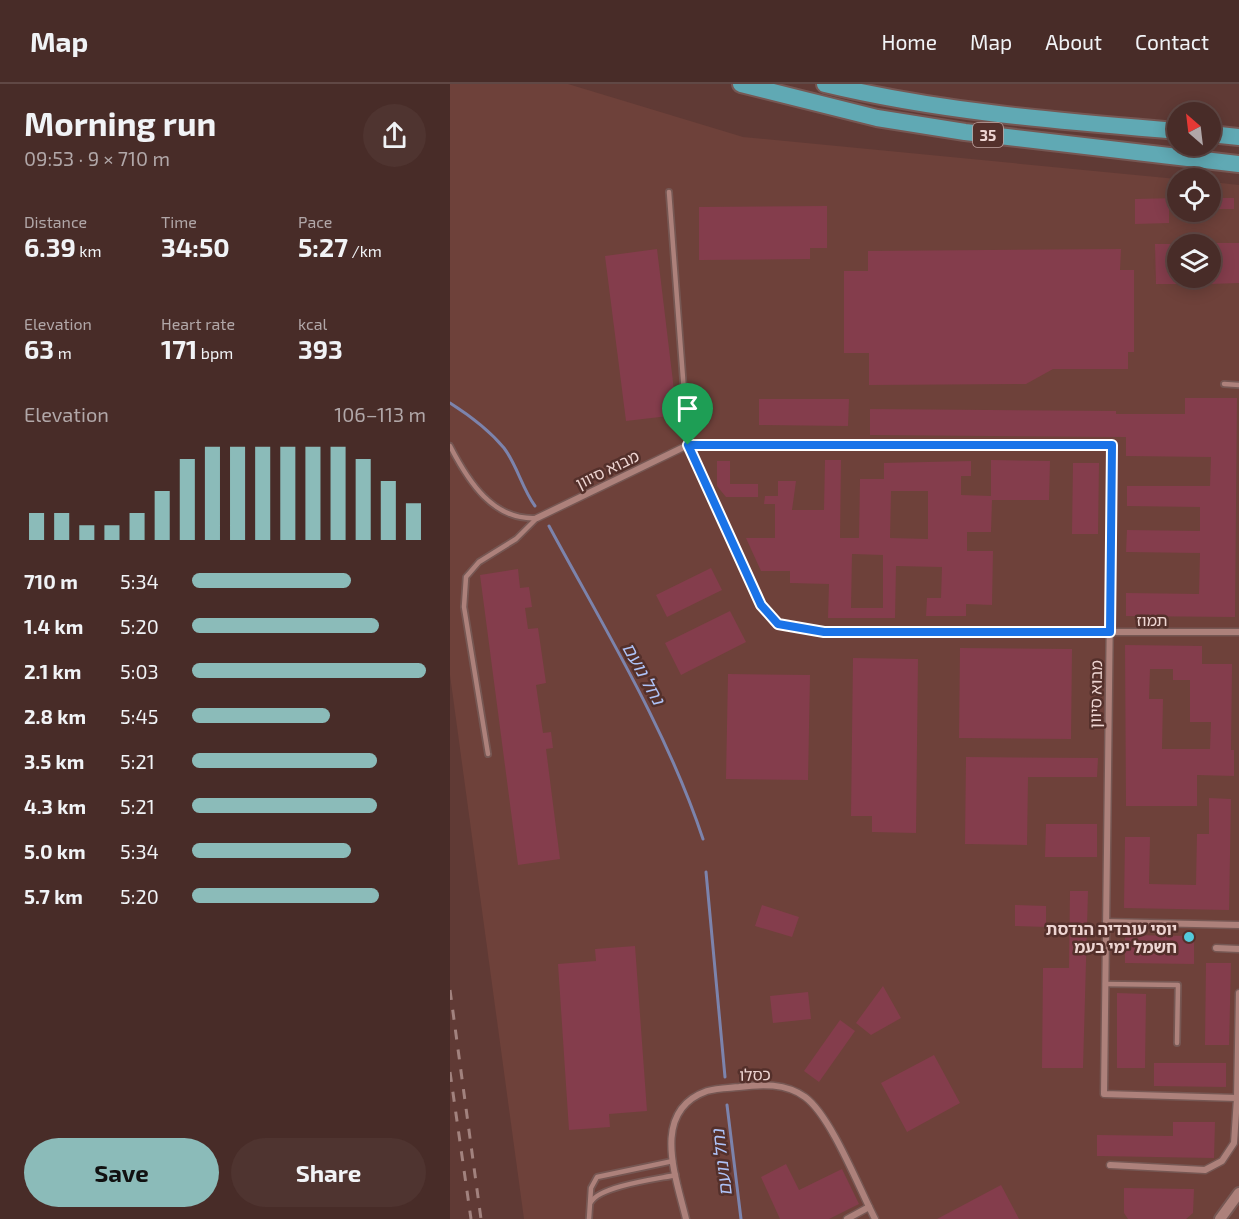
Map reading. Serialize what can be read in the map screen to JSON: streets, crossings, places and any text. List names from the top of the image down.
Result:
{
  "streets": {
    "highway": ["35"],
    "street": ["מבוא סיוון", "תמוז", "כסלו"]
  },
  "crossings": [
    ["מבוא סיוון", "תמוז"]
  ],
  "water": ["נחל נועם"],
  "places": ["יוסי עובדיה הנדסת חשמל ימי בעמ"],
  "north": "top left",
  "page": {
    "header": "Map",
    "nav": [
      "Home",
      "Map",
      "About",
      "Contact"
    ],
    "heading": ["Morning run", "09:53 · 9 × 710 m"],
    "stats": [
      ["Distance", "6.39 km"],
      ["Time", "34:50"],
      ["Pace", "5:27 /km"],
      ["Elevation", "63 m"],
      ["Heart rate", "171 bpm"],
      ["kcal", "393"]
    ],
    "chart": ["Elevation", "106–113 m"],
    "list": [
      {
        "name": "710 m",
        "note": "5:34"
      },
      {
        "name": "1.4 km",
        "note": "5:20"
      },
      {
        "name": "2.1 km",
        "note": "5:03"
      },
      {
        "name": "2.8 km",
        "note": "5:45"
      },
      {
        "name": "3.5 km",
        "note": "5:21"
      },
      {
        "name": "4.3 km",
        "note": "5:21"
      },
      {
        "name": "5.0 km",
        "note": "5:34"
      },
      {
        "name": "5.7 km",
        "note": "5:20"
      }
    ],
    "buttons": ["Save", "Share"]
  }
}
